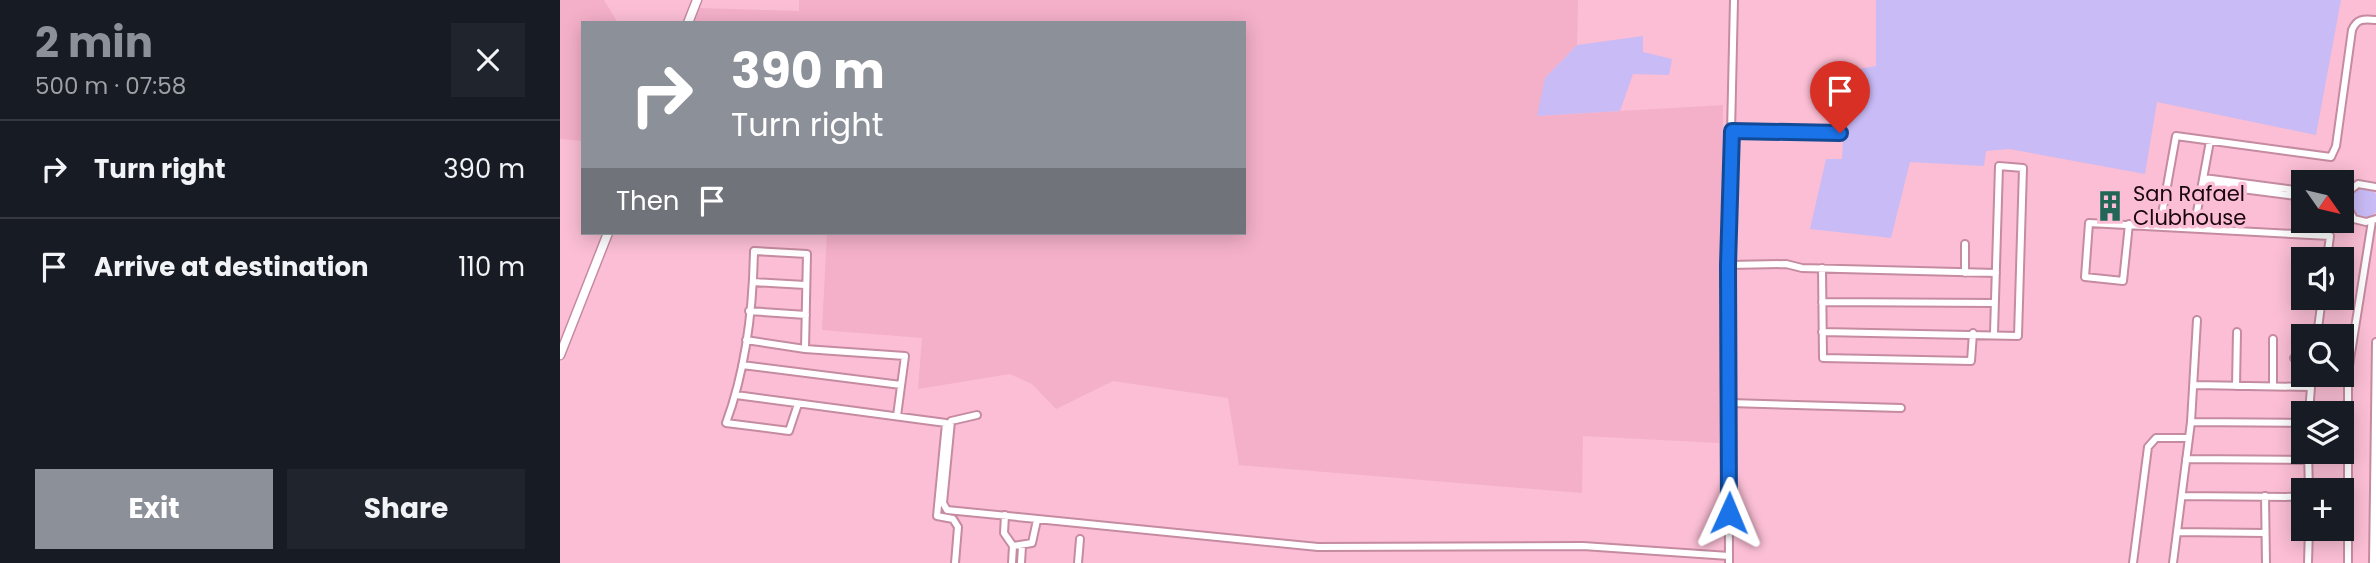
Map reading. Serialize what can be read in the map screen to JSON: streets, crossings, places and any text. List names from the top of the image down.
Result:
{
  "places": {
    "building": ["San Rafael Clubhouse"]
  },
  "north": "bottom right",
  "page": {
    "heading": ["2 min", "500 m · 07:58"],
    "turn": ["390 m", "Turn right"],
    "list": [
      {
        "name": "Turn right",
        "value": "390 m"
      },
      {
        "name": "Arrive at destination",
        "value": "110 m"
      }
    ],
    "then": "Then",
    "map_buttons": "+",
    "buttons": ["Exit", "Share"]
  }
}
